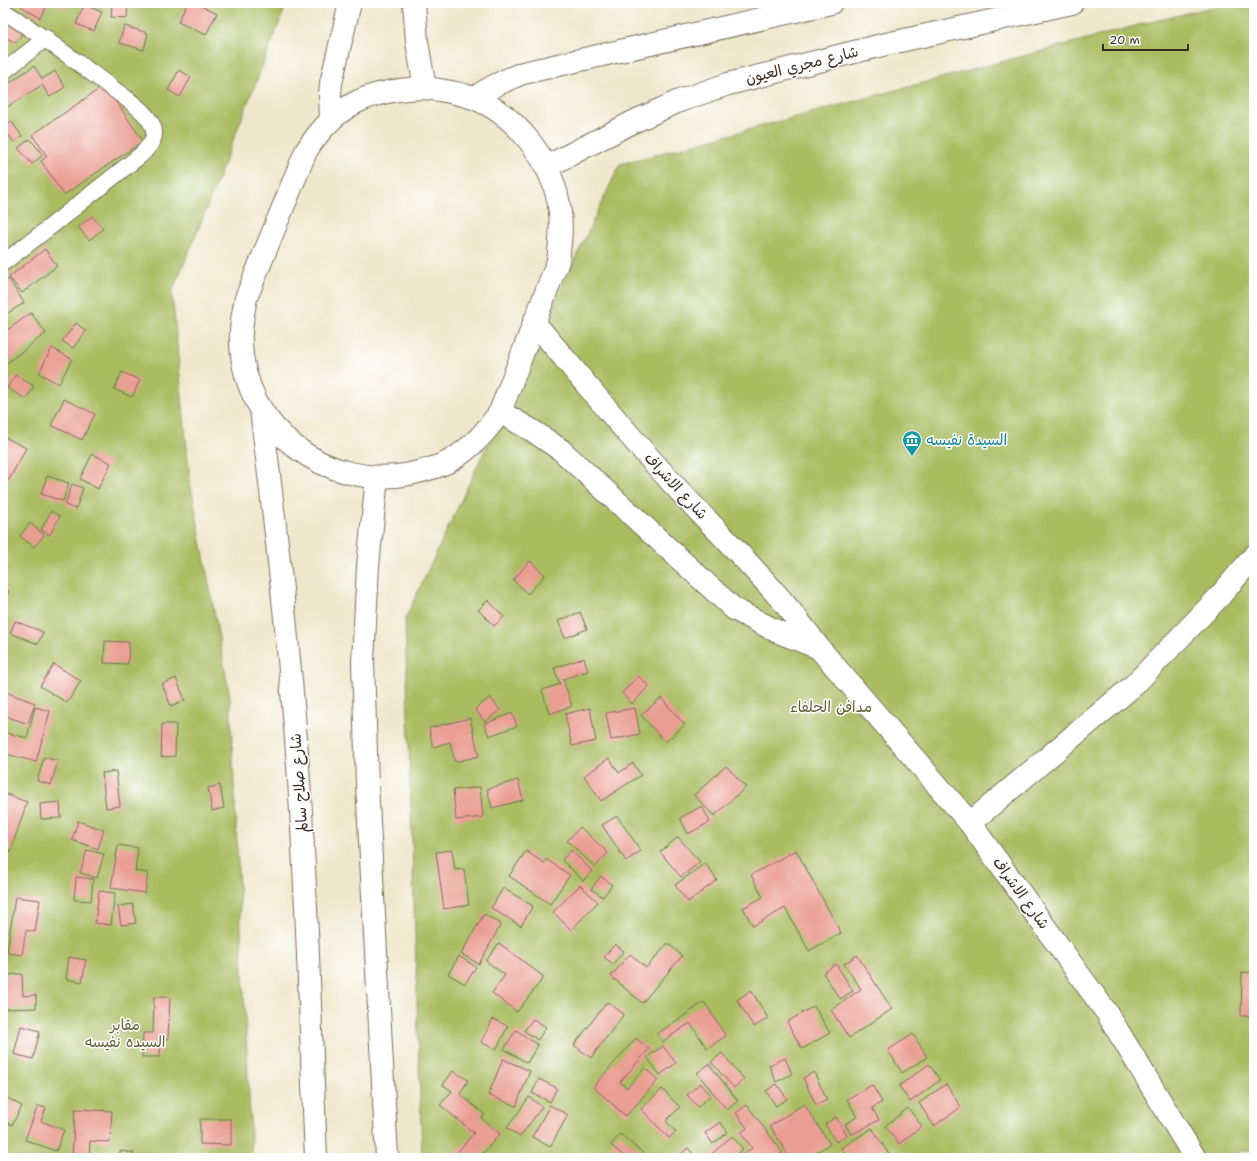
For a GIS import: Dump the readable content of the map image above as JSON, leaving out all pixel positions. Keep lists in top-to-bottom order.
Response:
{
  "streets": {
    "main road": ["شارع مجري العيون", "شارع الاشراف", "شارع صلاح سالم"]
  },
  "parks": ["مدافن الحلفاء", "مقابر السيده نفيسه"],
  "places": {
    "museum": ["السيدة نفيسه"]
  },
  "scale_bar": "20 m"
}
